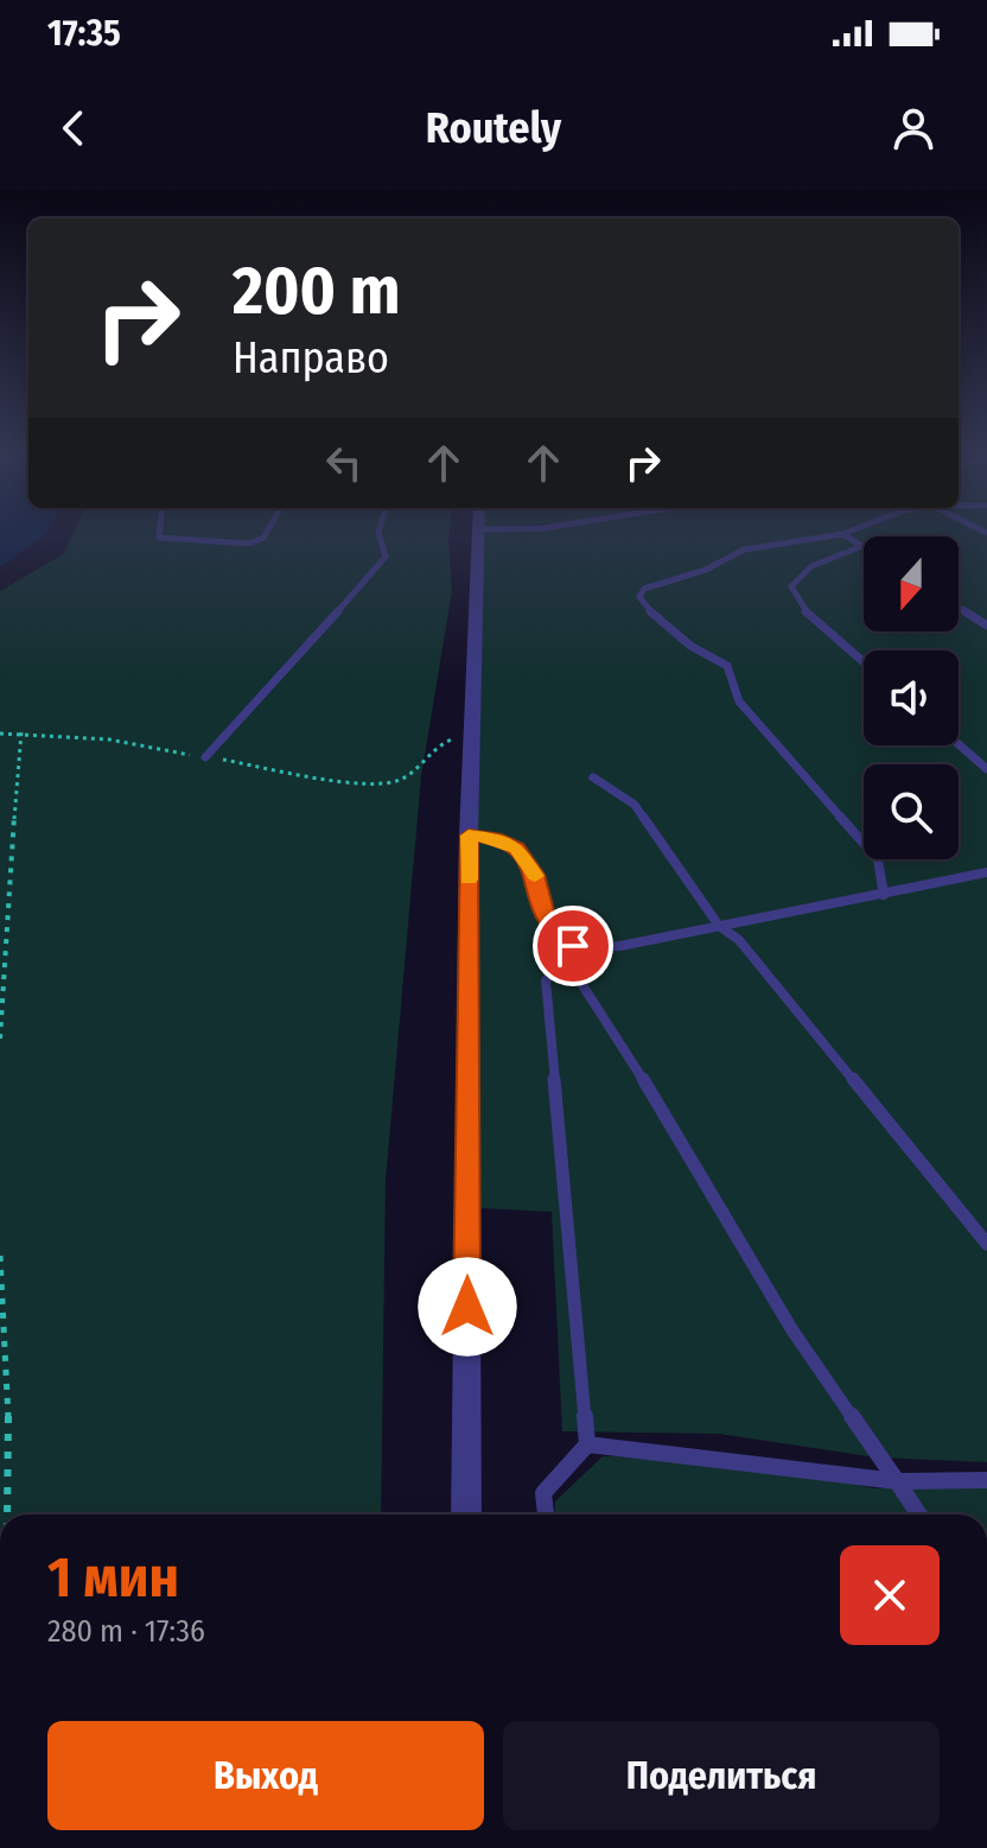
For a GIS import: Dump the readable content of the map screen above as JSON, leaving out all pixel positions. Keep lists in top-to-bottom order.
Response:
{
  "north": "bottom",
  "page": {
    "status": "17:35",
    "header": "Routely",
    "turn": ["200 m", "Направо"],
    "heading": ["1 мин", "280 m · 17:36"],
    "buttons": ["Выход", "Поделиться"]
  }
}
